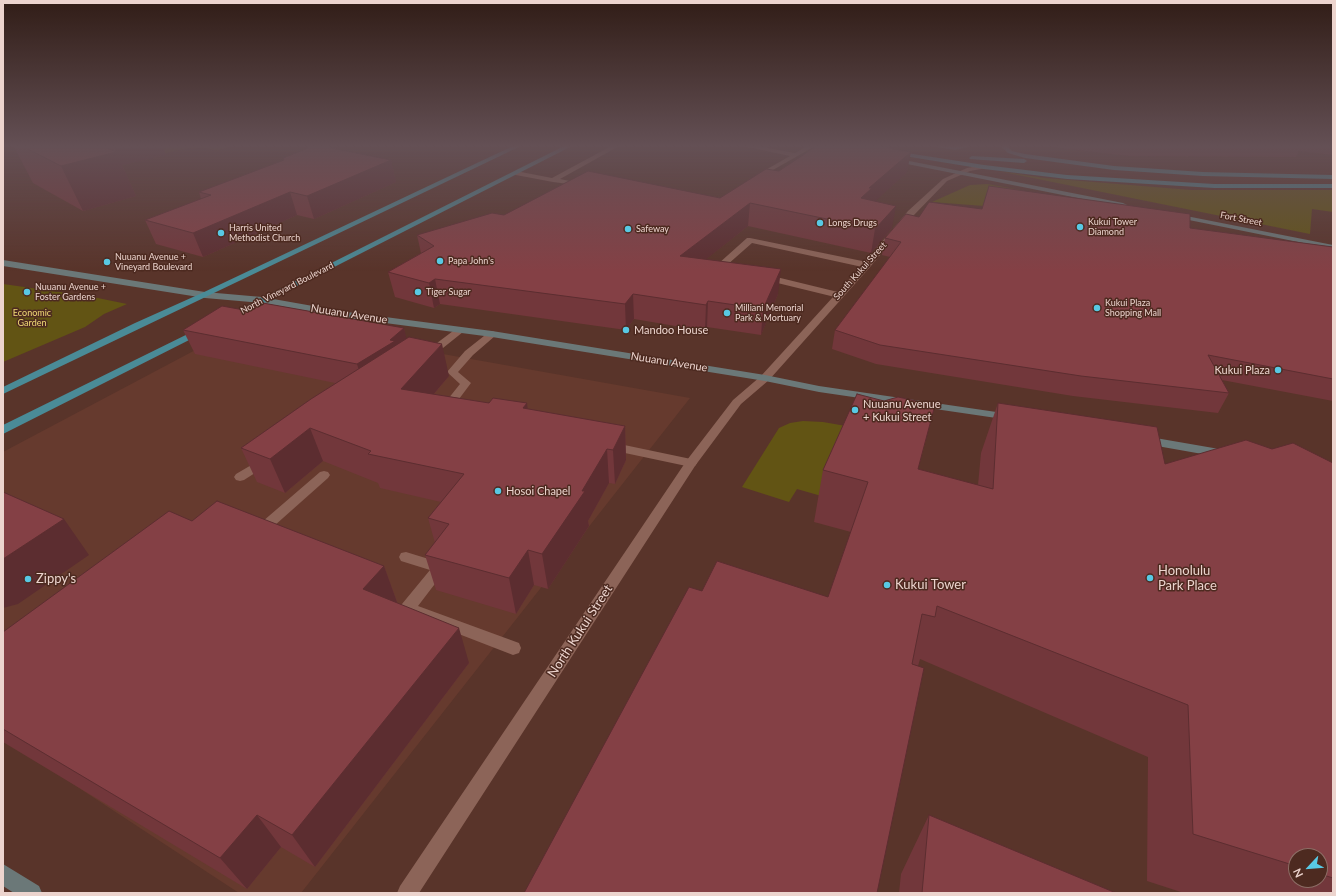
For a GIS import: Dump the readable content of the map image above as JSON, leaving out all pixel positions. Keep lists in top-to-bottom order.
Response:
{
  "streets": {
    "main road": ["Fort Street", "North Vineyard Boulevard", "Nuuanu Avenue"],
    "street": ["South Kukui Street", "North Kukui Street"]
  },
  "crossings": [
    ["South Kukui Street", "Nuuanu Avenue"],
    ["South Kukui Street", "North Kukui Street"],
    ["North Vineyard Boulevard", "Nuuanu Avenue"],
    ["Nuuanu Avenue", "North Kukui Street"]
  ],
  "parks": ["Economic Garden"],
  "places": [
    "Longs Drugs",
    "Kukui Tower Diamond",
    "Safeway",
    "Harris United Methodist Church",
    "Papa John's",
    "Nuuanu Avenue + Vineyard Boulevard",
    "Nuuanu Avenue + Foster Gardens",
    "Tiger Sugar",
    "Kukui Plaza Shopping Mall",
    "Milliani Memorial Park & Mortuary",
    "Mandoo House",
    "Kukui Plaza",
    "Nuuanu Avenue + Kukui Street",
    "Hosoi Chapel",
    "Honolulu Park Place",
    "Zippy's",
    "Kukui Tower"
  ],
  "north": "bottom left"
}
